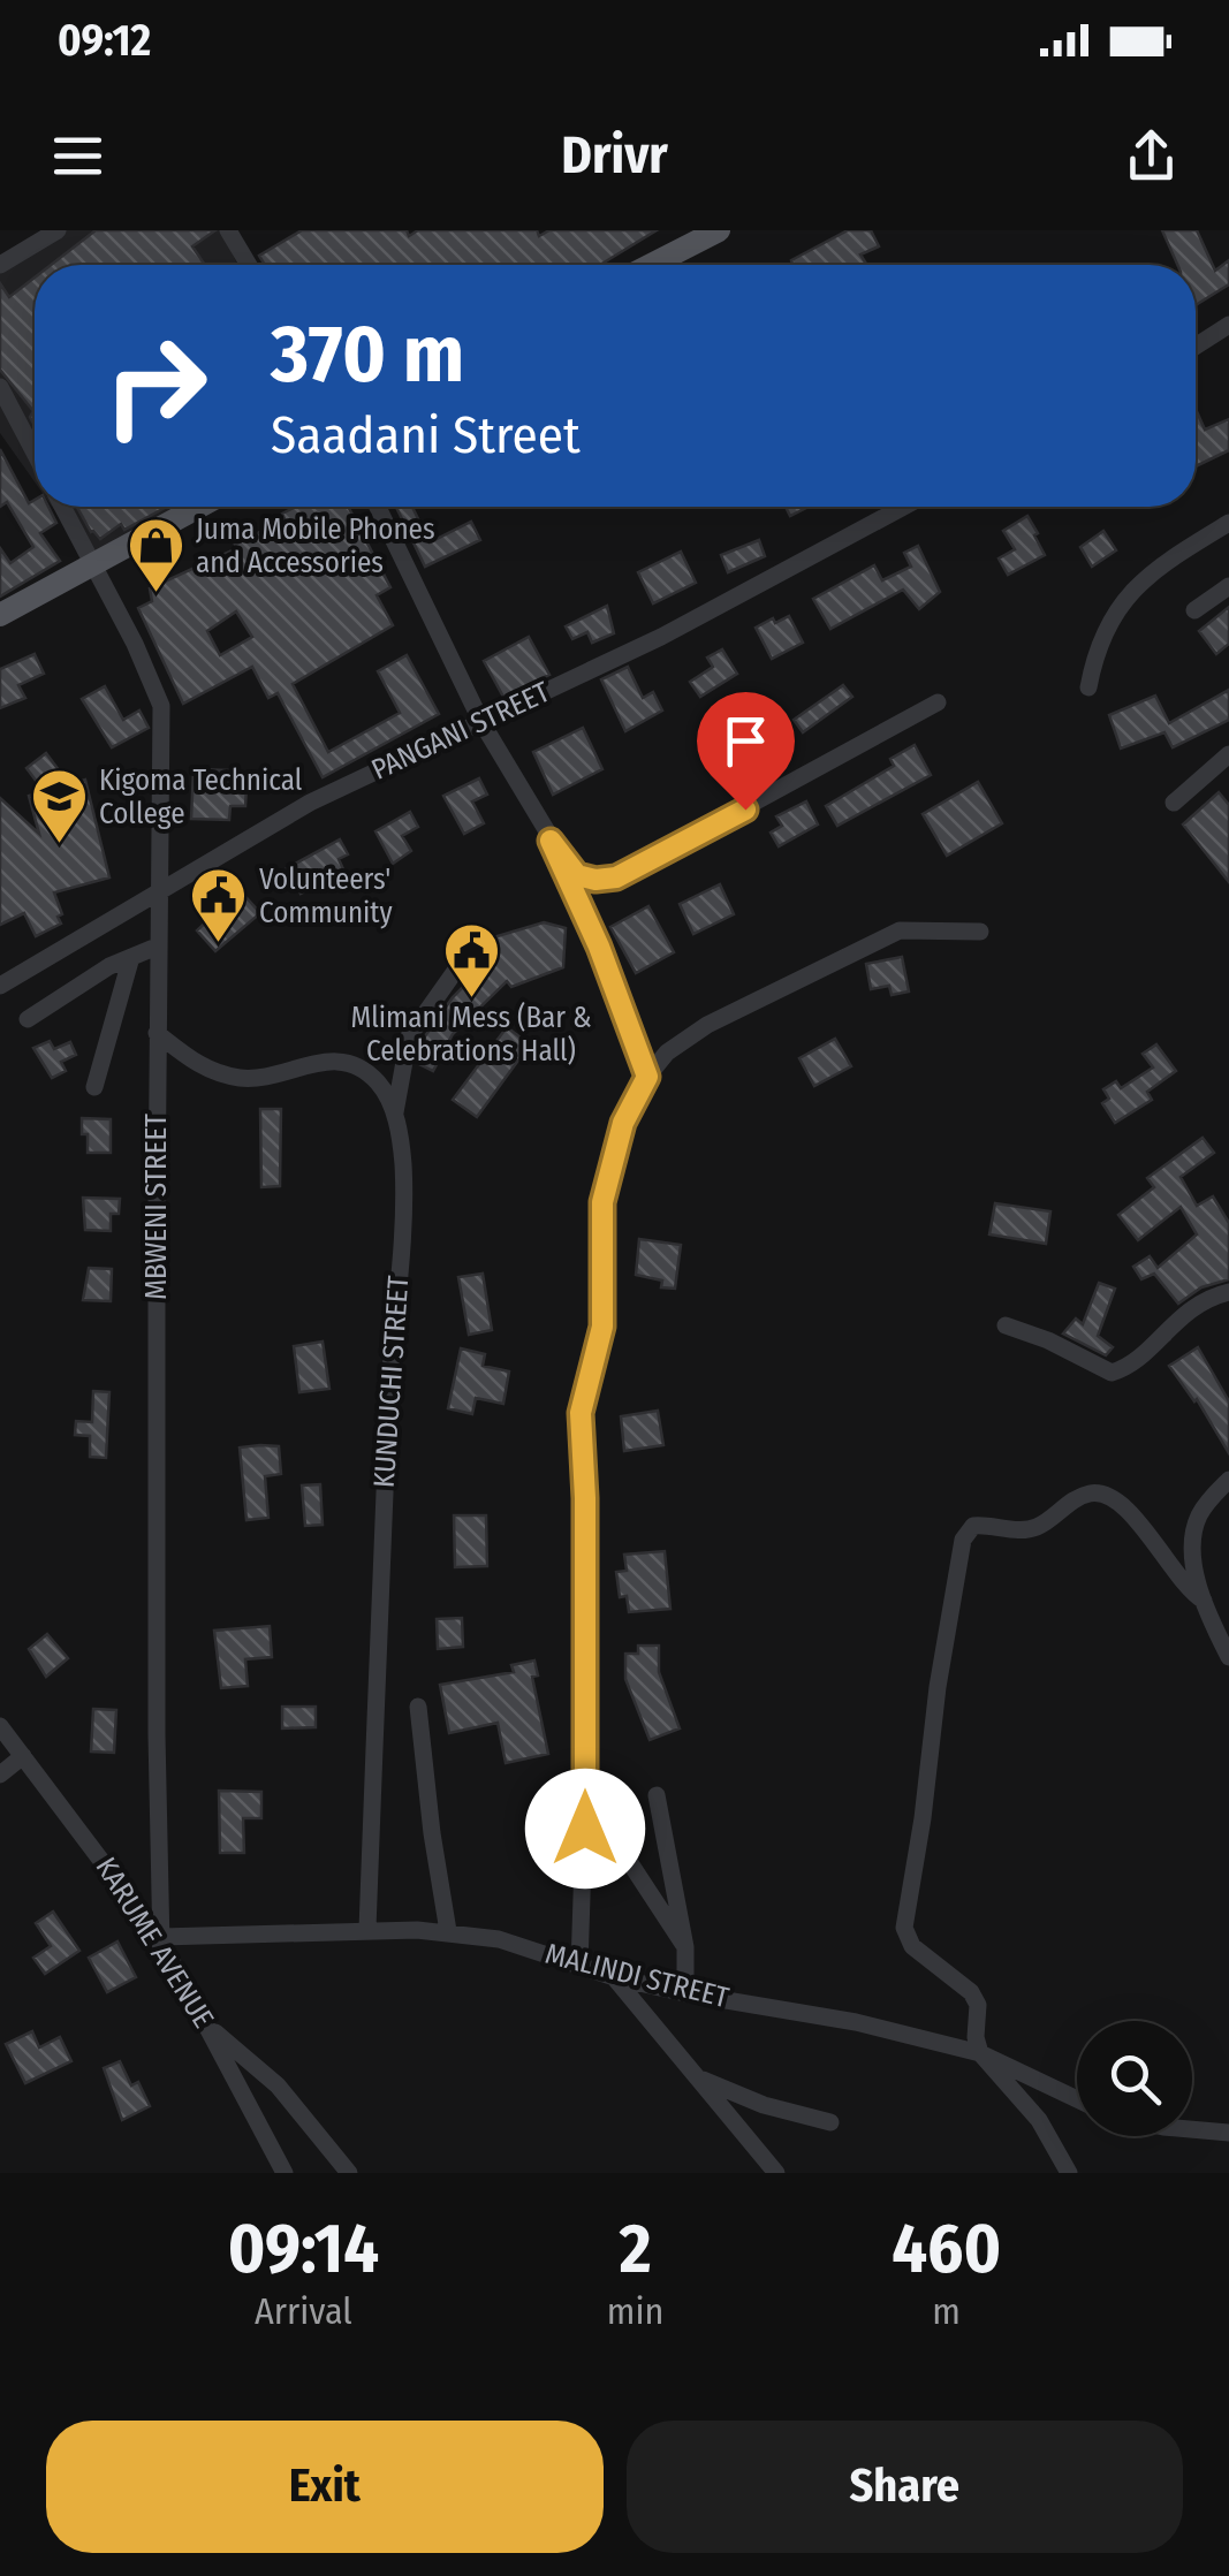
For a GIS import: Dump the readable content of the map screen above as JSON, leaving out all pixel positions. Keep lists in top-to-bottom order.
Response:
{
  "streets": {
    "street": [
      "PANGANI STREET",
      "MBWENI STREET",
      "KUNDUCHI STREET",
      "KARUME AVENUE",
      "MALINDI STREET"
    ]
  },
  "crossings": [
    ["PANGANI STREET", "MBWENI STREET"],
    ["MBWENI STREET", "KUNDUCHI STREET"],
    ["MBWENI STREET", "KARUME AVENUE"],
    ["MBWENI STREET", "MALINDI STREET"],
    ["KUNDUCHI STREET", "MALINDI STREET"],
    ["KARUME AVENUE", "MALINDI STREET"]
  ],
  "places": {
    "shop": ["Juma Mobile Phones and Accessories"],
    "school or university": ["Kigoma Technical College"],
    "public building": ["Volunteers' Community", "Mlimani Mess (Bar & Celebrations Hall)"]
  },
  "page": {
    "status": "09:12",
    "header": "Drivr",
    "turn": ["370 m", "Saadani Street"],
    "eta": [
      "09:14",
      "Arrival",
      "2",
      "min",
      "460",
      "m"
    ],
    "buttons": ["Exit", "Share"]
  }
}
